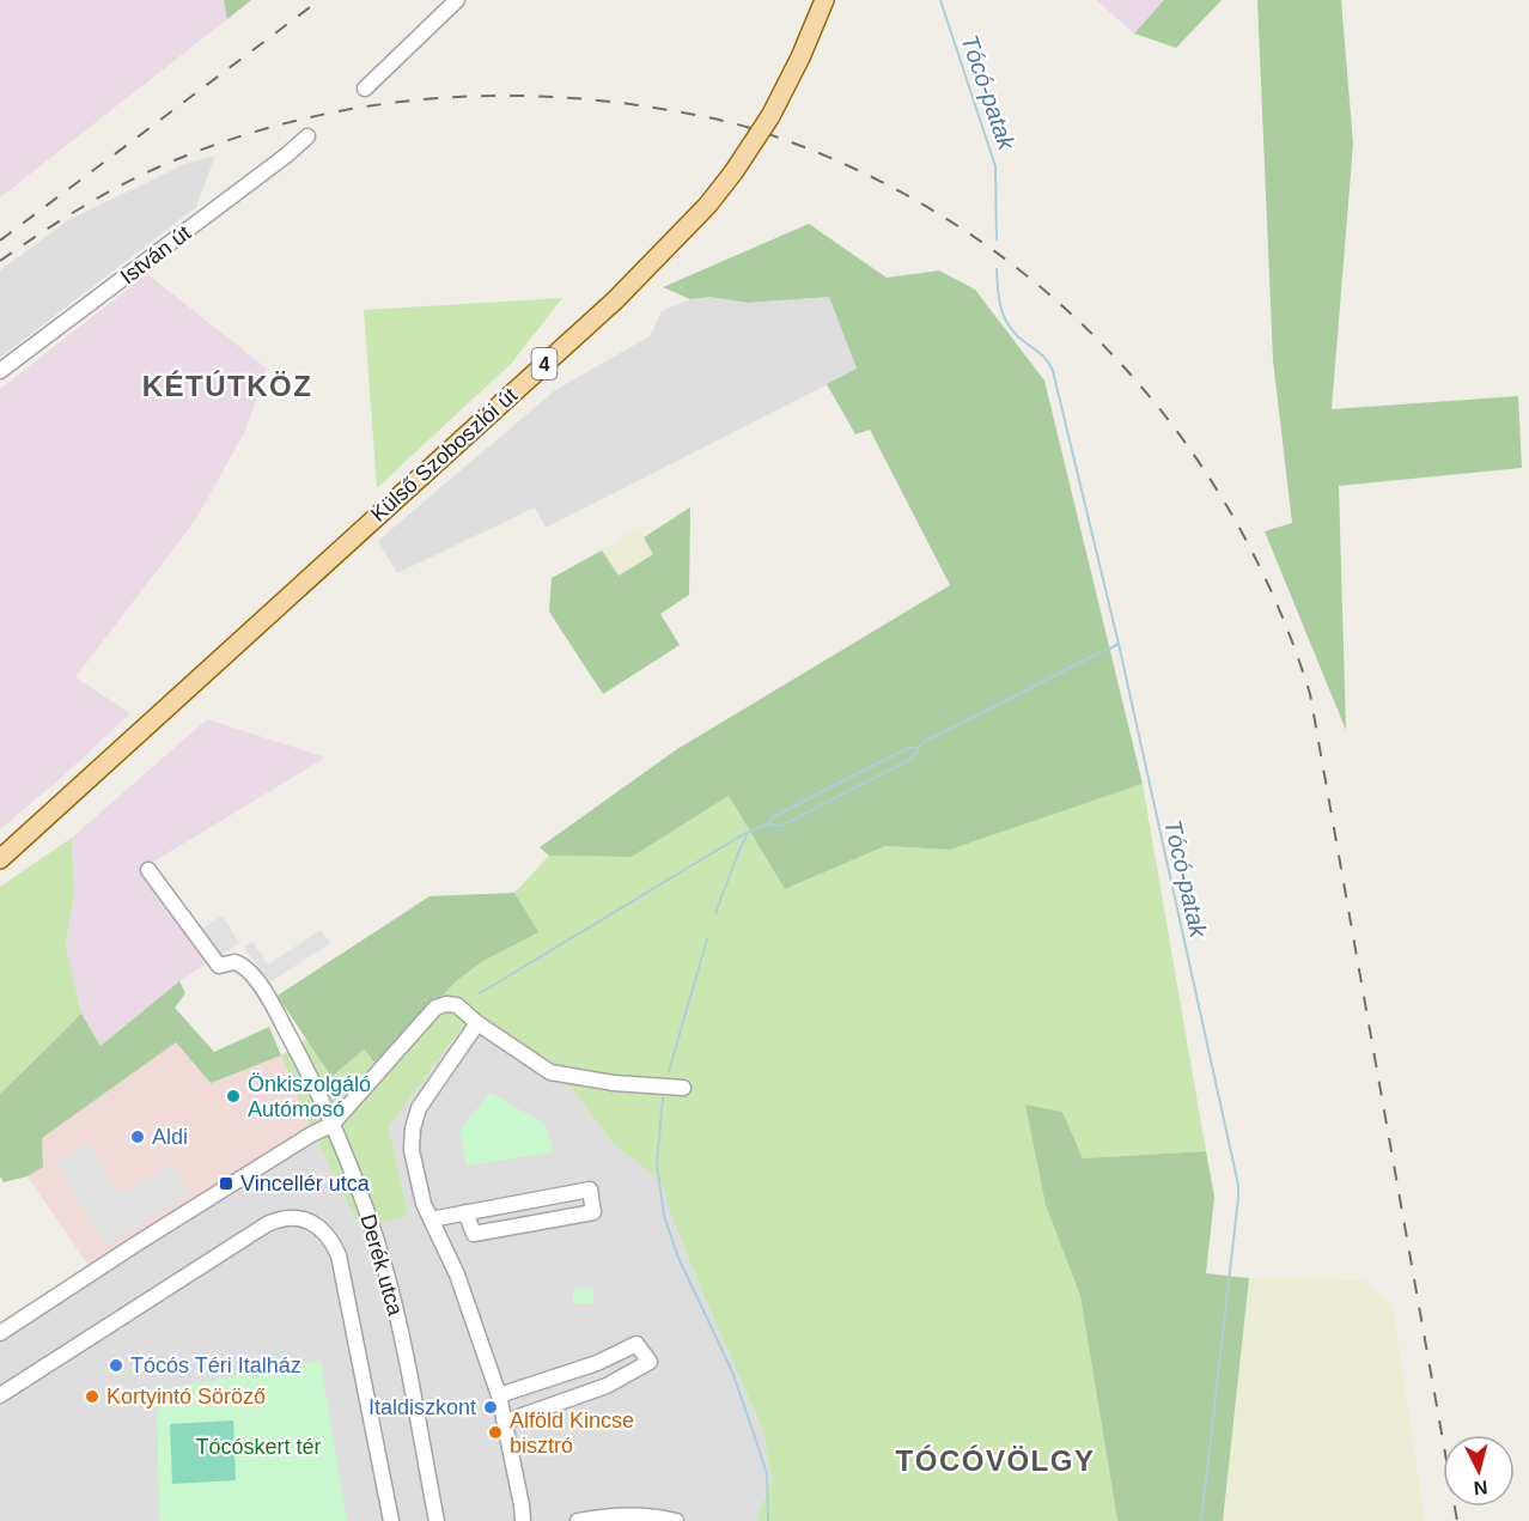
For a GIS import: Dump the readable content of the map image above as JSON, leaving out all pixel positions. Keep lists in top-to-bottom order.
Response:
{
  "streets": {
    "main road": ["4", "Külső Szoboszlói út"],
    "street": ["István út", "Derék utca"]
  },
  "districts": ["KÉTÚTKÖZ", "TÓCÓVÖLGY"],
  "water": ["Tócó-patak"],
  "parks": ["Tócóskert tér"],
  "places": {
    "other": [
      "Önkiszolgáló Autómosó",
      "Aldi",
      "Tócós Téri Italház",
      "Kortyintó Söröző",
      "Italdiszkont",
      "Alföld Kincse bisztró"
    ],
    "transit": ["Vincellér utca"]
  },
  "north": "bottom"
}
